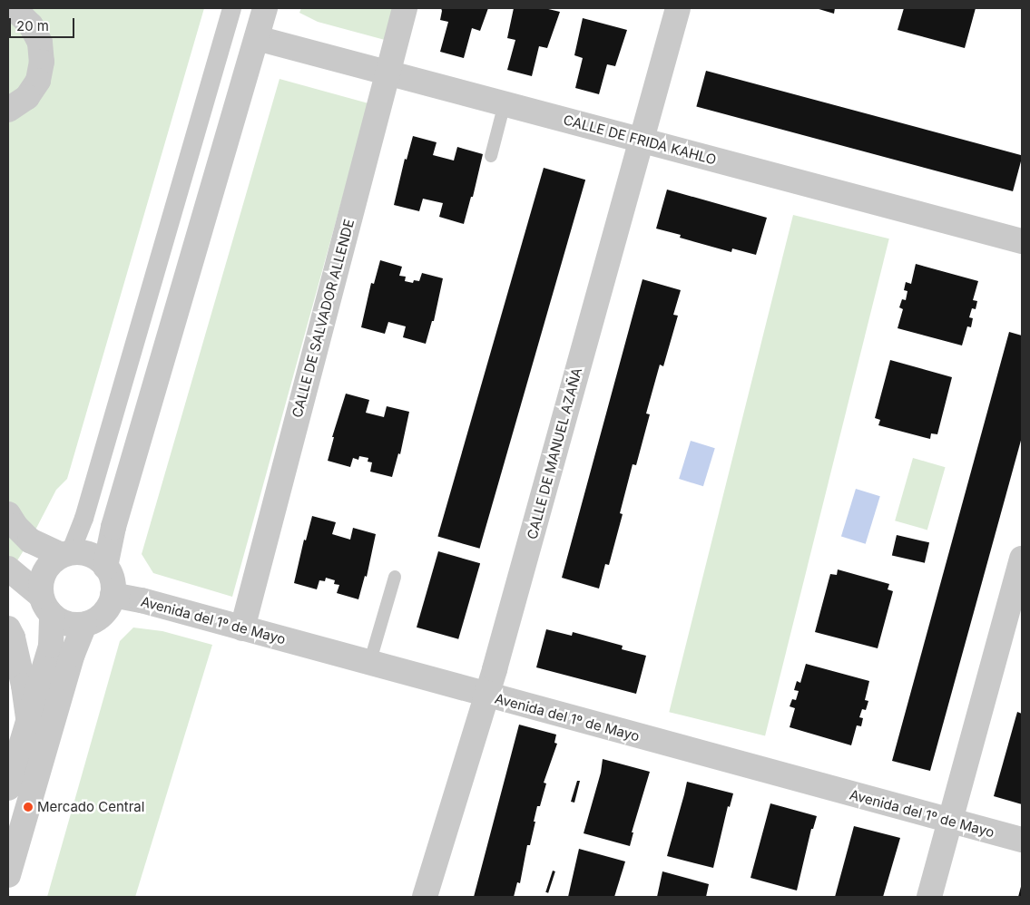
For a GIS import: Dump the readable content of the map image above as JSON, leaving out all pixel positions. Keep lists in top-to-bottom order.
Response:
{
  "streets": {
    "street": [
      "CALLE DE FRIDA KAHLO",
      "CALLE DE SALVADOR ALLENDE",
      "CALLE DE MANUEL AZAÑA",
      "Avenida del 1º de Mayo"
    ]
  },
  "crossings": [
    ["CALLE DE FRIDA KAHLO", "CALLE DE SALVADOR ALLENDE"],
    ["CALLE DE FRIDA KAHLO", "CALLE DE MANUEL AZAÑA"],
    ["CALLE DE SALVADOR ALLENDE", "Avenida del 1º de Mayo"],
    ["CALLE DE MANUEL AZAÑA", "Avenida del 1º de Mayo"]
  ],
  "places": ["Mercado Central"],
  "scale_bar": "20 m"
}
